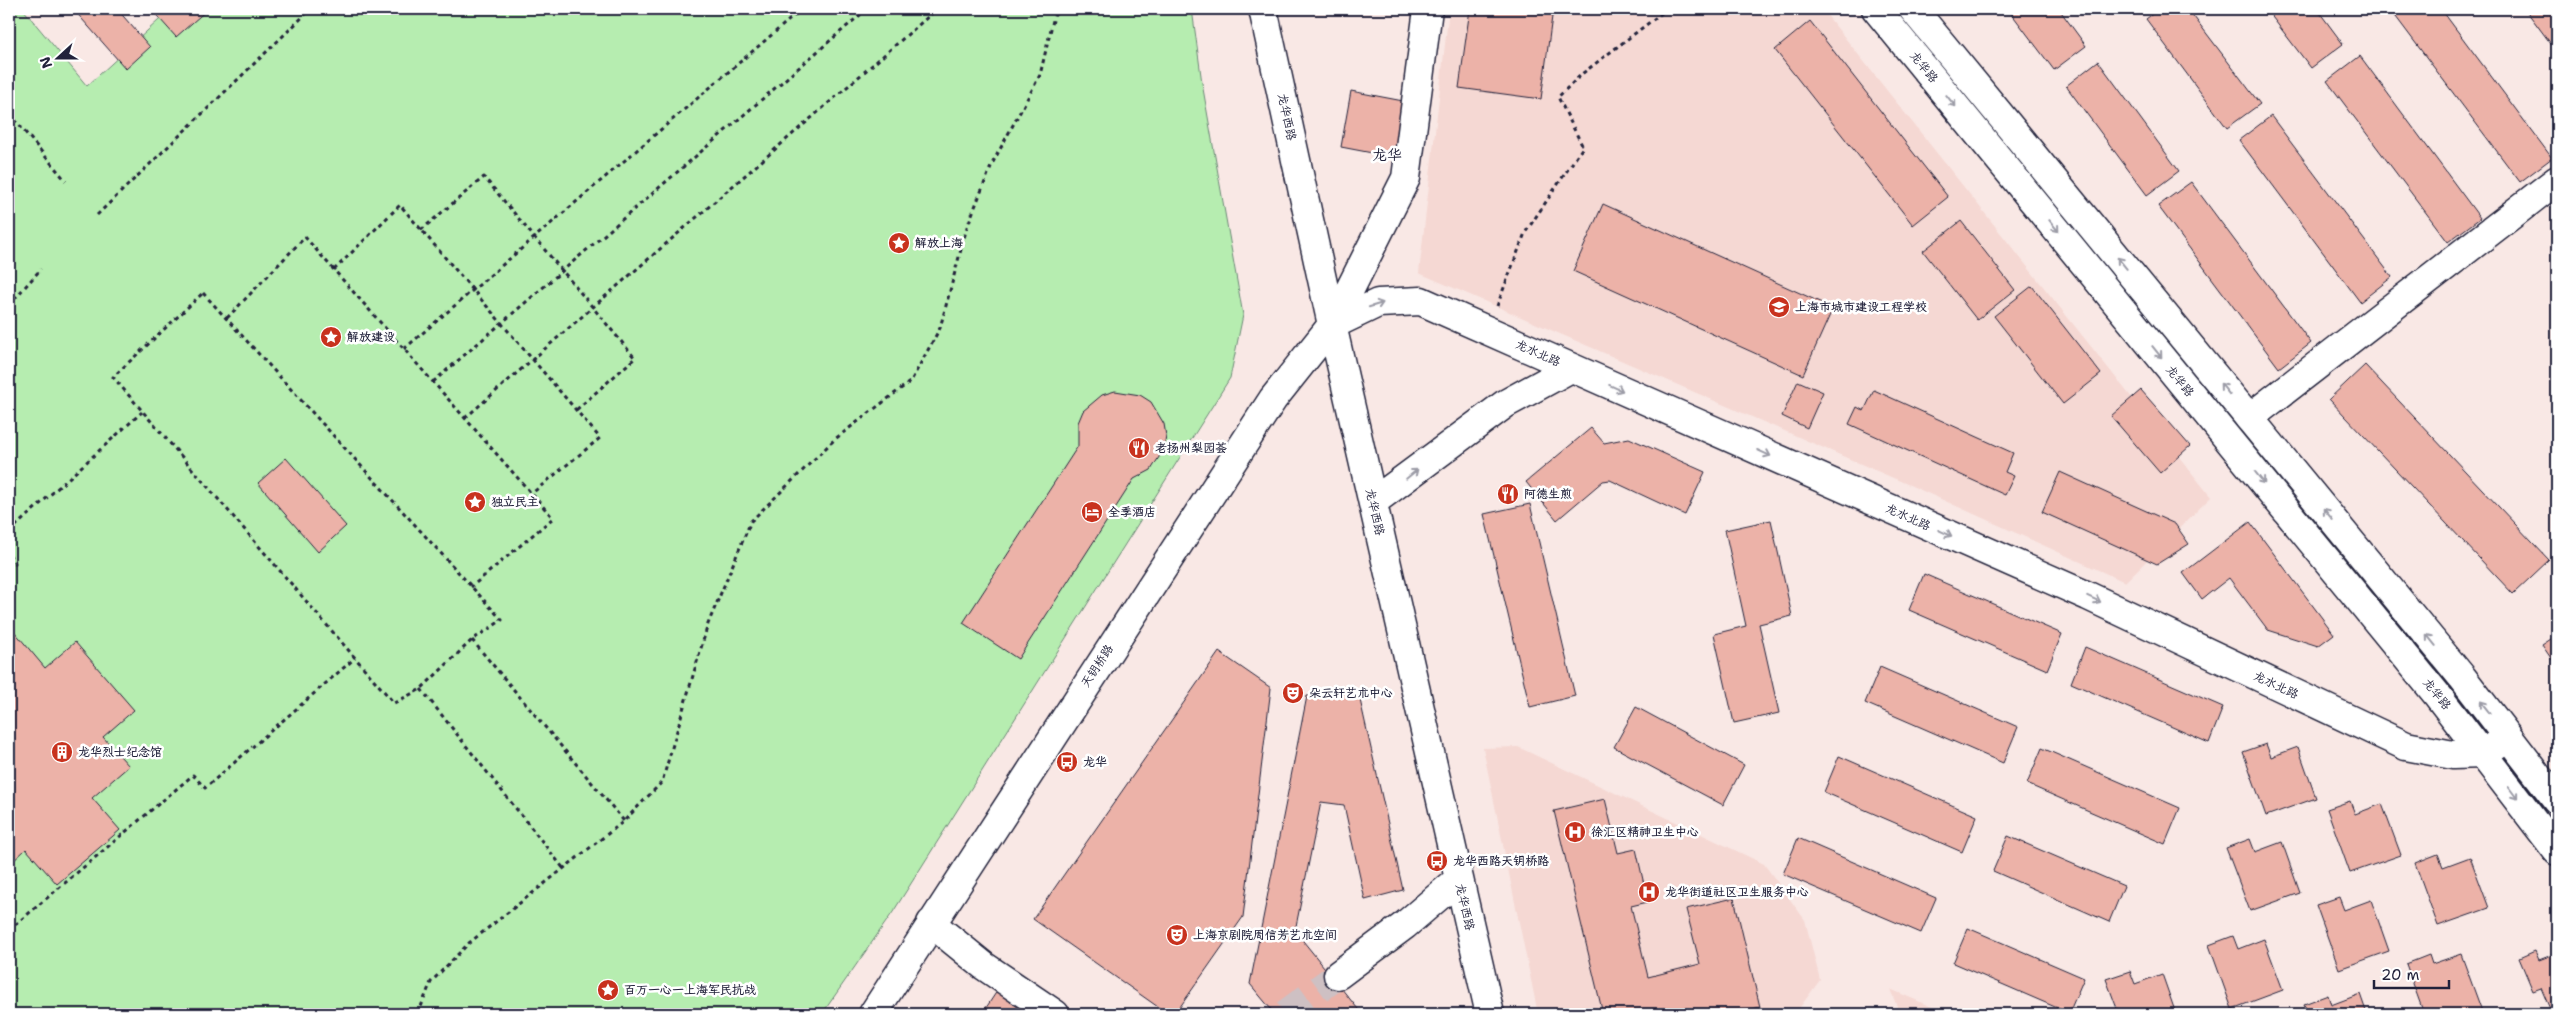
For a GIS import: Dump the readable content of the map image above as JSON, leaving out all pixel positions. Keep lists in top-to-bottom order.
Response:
{
  "streets": {
    "street": [
      "龙华路",
      "龙华西路",
      "龙水北路",
      "天钥桥路"
    ]
  },
  "crossings": [
    ["龙华路", "龙水北路"],
    ["龙华西路", "龙水北路"],
    ["龙华西路", "天钥桥路"],
    ["龙水北路", "天钥桥路"]
  ],
  "one_way": ["龙水北路"],
  "districts": ["龙华"],
  "places": {
    "place": [
      "解放上海",
      "解放建设",
      "独立民主",
      "百万一心一上海军民抗战"
    ],
    "school or university": ["上海市城市建设工程学校"],
    "restaurant": ["老扬州梨园荟", "阿德生煎"],
    "hotel": ["全季酒店"],
    "theatre": ["朵云轩艺术中心", "上海京剧院周信芳艺术空间"],
    "building": ["龙华烈士纪念馆"],
    "bus stop": ["龙华", "龙华西路天钥桥路"],
    "hospital": ["徐汇区精神卫生中心", "龙华街道社区卫生服务中心"]
  },
  "scale_bar": "20 m",
  "north": "left"
}
